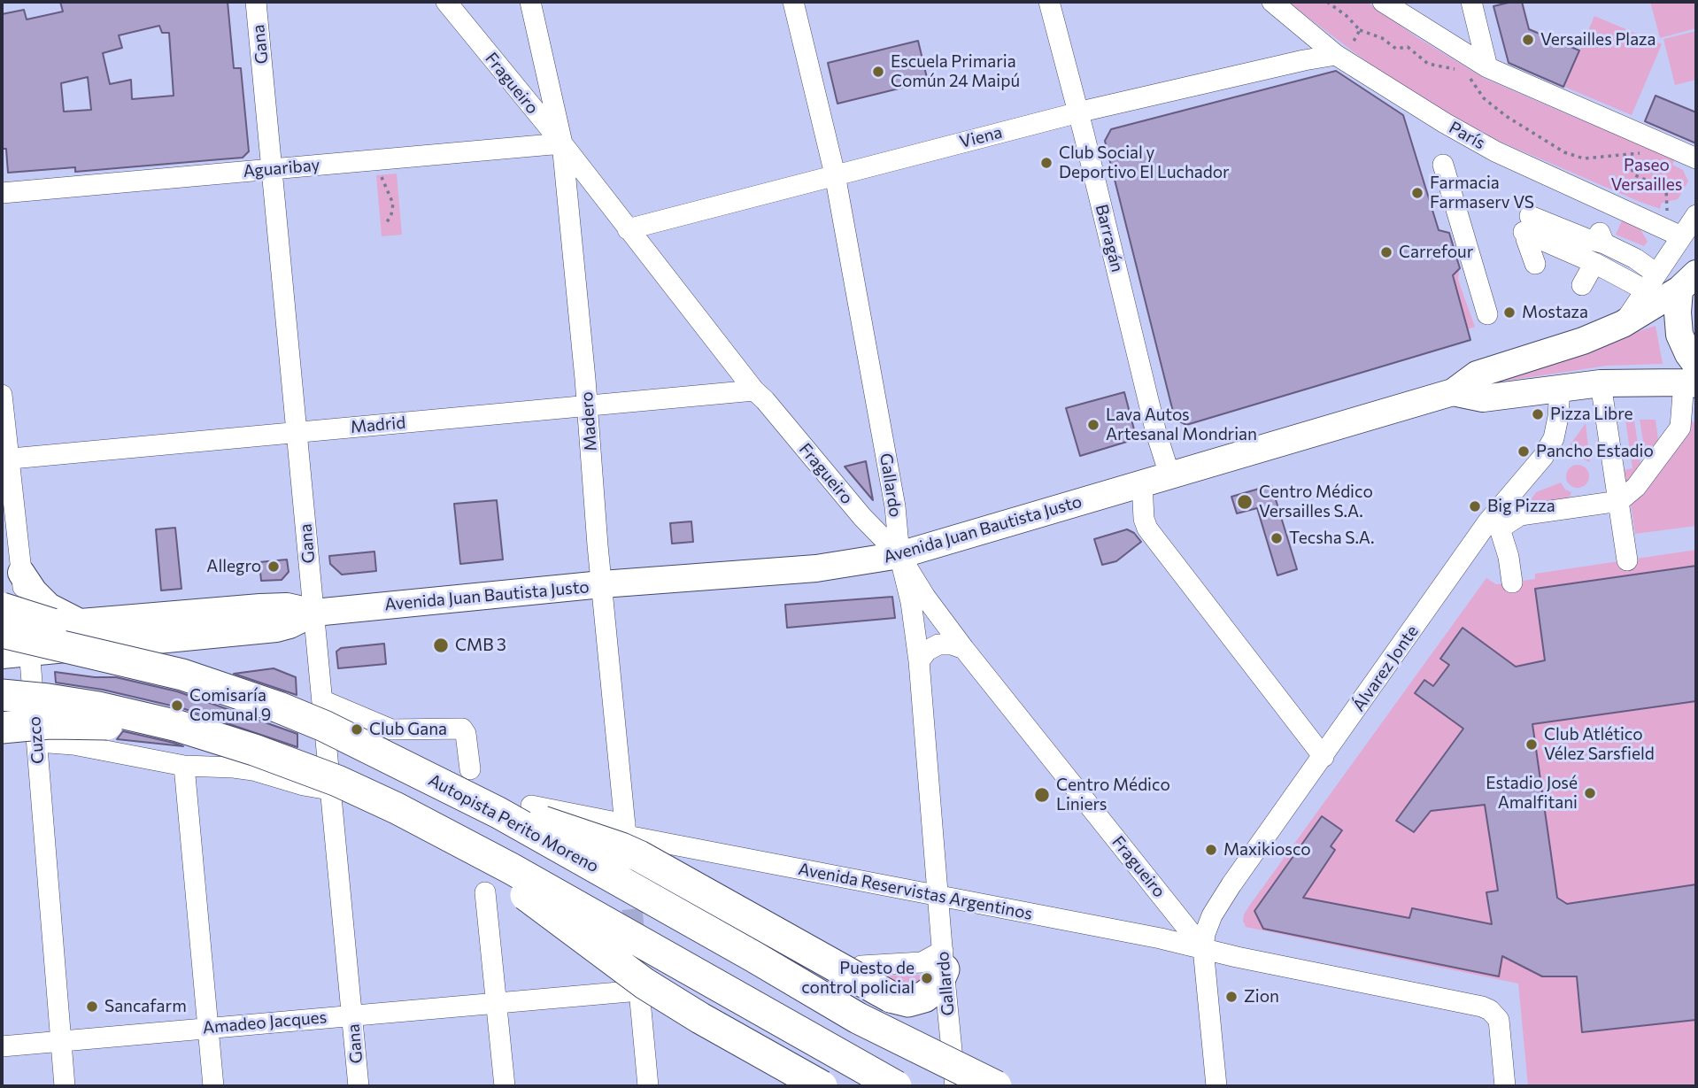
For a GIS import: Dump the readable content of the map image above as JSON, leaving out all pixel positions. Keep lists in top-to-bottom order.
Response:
{
  "streets": {
    "highway": ["Autopista Perito Moreno"],
    "main road": ["Avenida Juan Bautista Justo"],
    "street": [
      "Gana",
      "Fragueiro",
      "París",
      "Viena",
      "Aguaribay",
      "Barragán",
      "Madero",
      "Madrid",
      "Gallardo",
      "Álvarez Jonte",
      "Cuzco",
      "Avenida Reservistas Argentinos",
      "Amadeo Jacques"
    ]
  },
  "crossings": [
    ["Gana", "Aguaribay"],
    ["Gana", "Madrid"],
    ["Gana", "Avenida Juan Bautista Justo"],
    ["Gana", "Amadeo Jacques"],
    ["Fragueiro", "Viena"],
    ["Fragueiro", "Aguaribay"],
    ["Fragueiro", "Madero"],
    ["Fragueiro", "Madrid"],
    ["Fragueiro", "Gallardo"],
    ["Fragueiro", "Avenida Juan Bautista Justo"],
    ["Fragueiro", "Álvarez Jonte"],
    ["Fragueiro", "Avenida Reservistas Argentinos"],
    ["París", "Viena"],
    ["Viena", "Barragán"],
    ["Viena", "Gallardo"],
    ["Aguaribay", "Madero"],
    ["Barragán", "Avenida Juan Bautista Justo"],
    ["Madero", "Madrid"],
    ["Madero", "Avenida Juan Bautista Justo"],
    ["Madero", "Avenida Reservistas Argentinos"],
    ["Madrid", "Cuzco"],
    ["Gallardo", "Avenida Juan Bautista Justo"],
    ["Gallardo", "Avenida Reservistas Argentinos"],
    ["Avenida Juan Bautista Justo", "Álvarez Jonte"],
    ["Avenida Juan Bautista Justo", "Cuzco"],
    ["Avenida Juan Bautista Justo", "Autopista Perito Moreno"],
    ["Álvarez Jonte", "Avenida Reservistas Argentinos"],
    ["Cuzco", "Autopista Perito Moreno"],
    ["Cuzco", "Amadeo Jacques"]
  ],
  "parks": ["Paseo Versailles"],
  "places": [
    "Versailles Plaza",
    "Escuela Primaria Común 24 Maipú",
    "Club Social y Deportivo El Luchador",
    "Farmacia Farmaserv VS",
    "Carrefour",
    "Mostaza",
    "Pizza Libre",
    "Lava Autos Artesanal Mondrian",
    "Pancho Estadio",
    "Centro Médico Versailles S.A.",
    "Big Pizza",
    "Tecsha S.A.",
    "Allegro",
    "CMB 3",
    "Comisaría Comunal 9",
    "Club Gana",
    "Club Atlético Vélez Sarsfield",
    "Estadio José Amalfitani",
    "Centro Médico Liniers",
    "Maxikiosco",
    "Puesto de control policial",
    "Zion",
    "Sancafarm"
  ]
}
